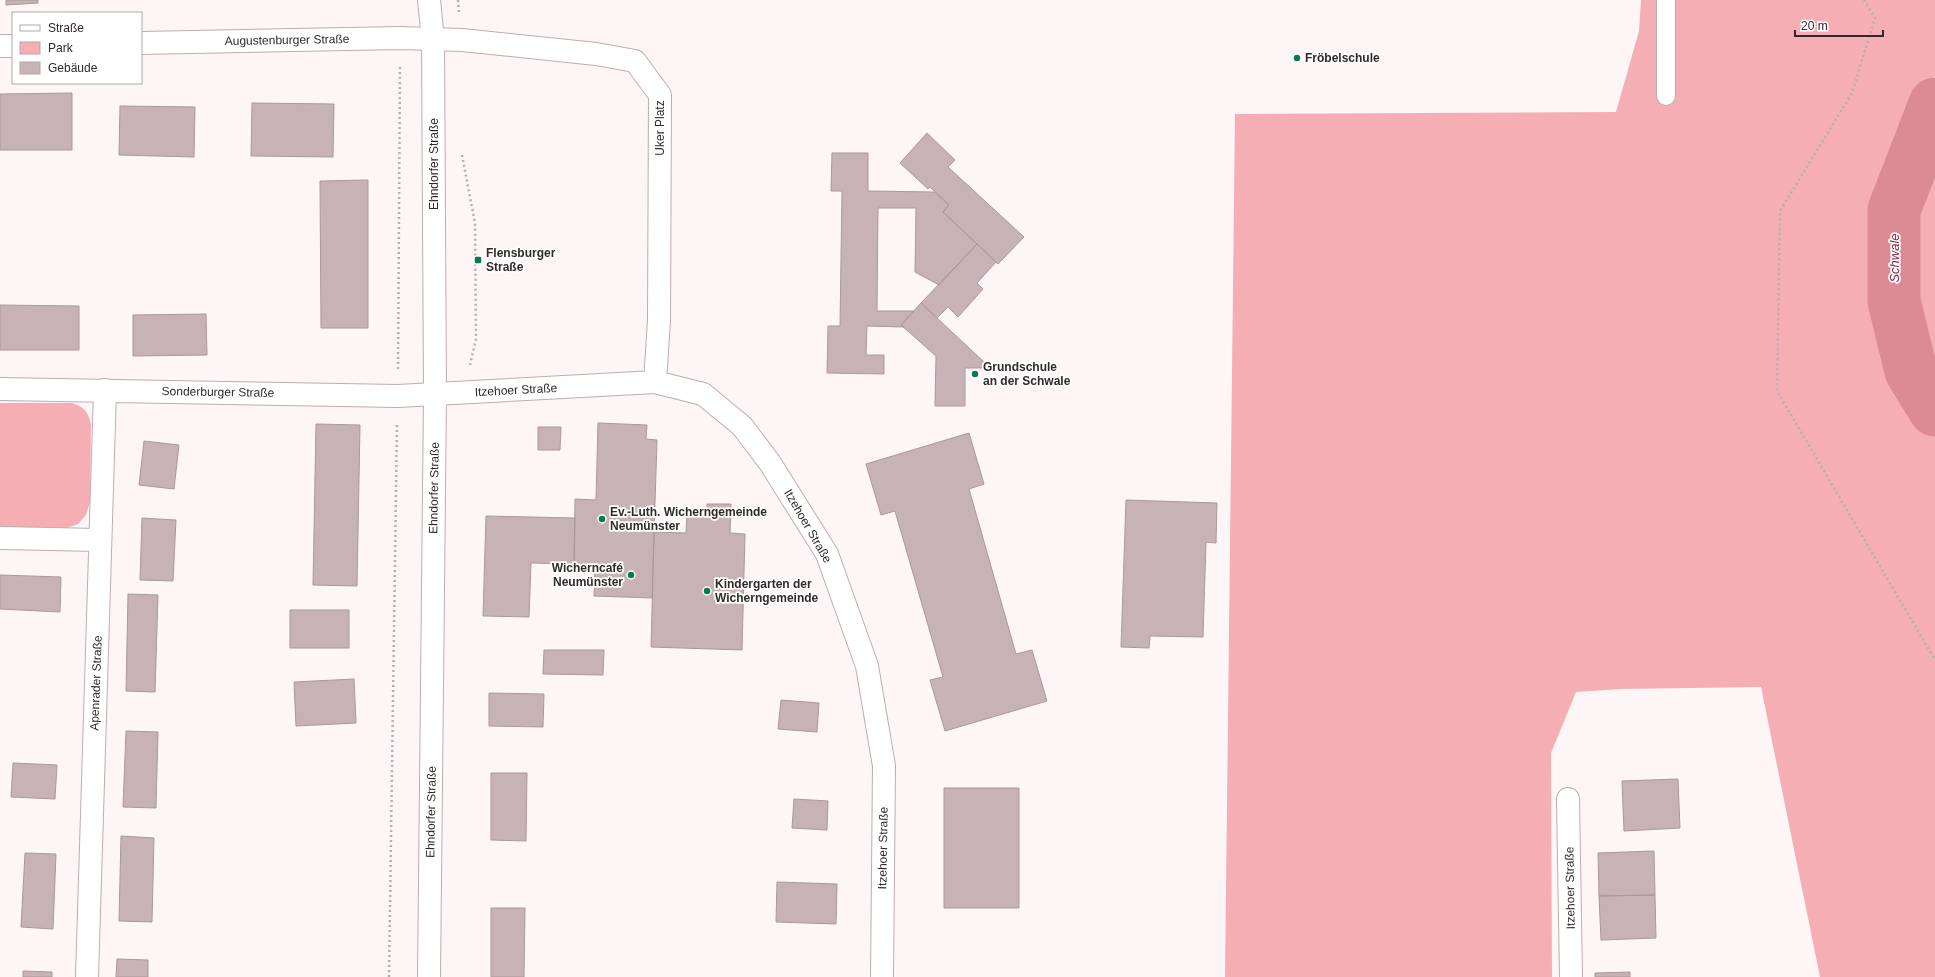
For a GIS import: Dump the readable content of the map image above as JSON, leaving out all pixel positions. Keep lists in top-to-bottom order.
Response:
{
  "streets": {
    "street": [
      "Augustenburger Straße",
      "Uker Platz",
      "Ehndorfer Straße",
      "Itzehoer Straße",
      "Sonderburger Straße",
      "Apenrader Straße"
    ]
  },
  "crossings": [
    ["Augustenburger Straße", "Uker Platz"],
    ["Augustenburger Straße", "Ehndorfer Straße"],
    ["Uker Platz", "Ehndorfer Straße"],
    ["Uker Platz", "Itzehoer Straße"],
    ["Ehndorfer Straße", "Itzehoer Straße"],
    ["Ehndorfer Straße", "Sonderburger Straße"],
    ["Itzehoer Straße", "Sonderburger Straße"],
    ["Sonderburger Straße", "Apenrader Straße"]
  ],
  "water": ["Schwale"],
  "places": {
    "other": [
      "Fröbelschule",
      "Grundschule an der Schwale",
      "Ev.-Luth. Wicherngemeinde Neumünster",
      "Wicherncafé Neumünster",
      "Kindergarten der Wicherngemeinde"
    ],
    "transit": ["Flensburger Straße"]
  },
  "legend": ["Straße", "Park", "Gebäude"],
  "scale_bar": "20 m"
}
